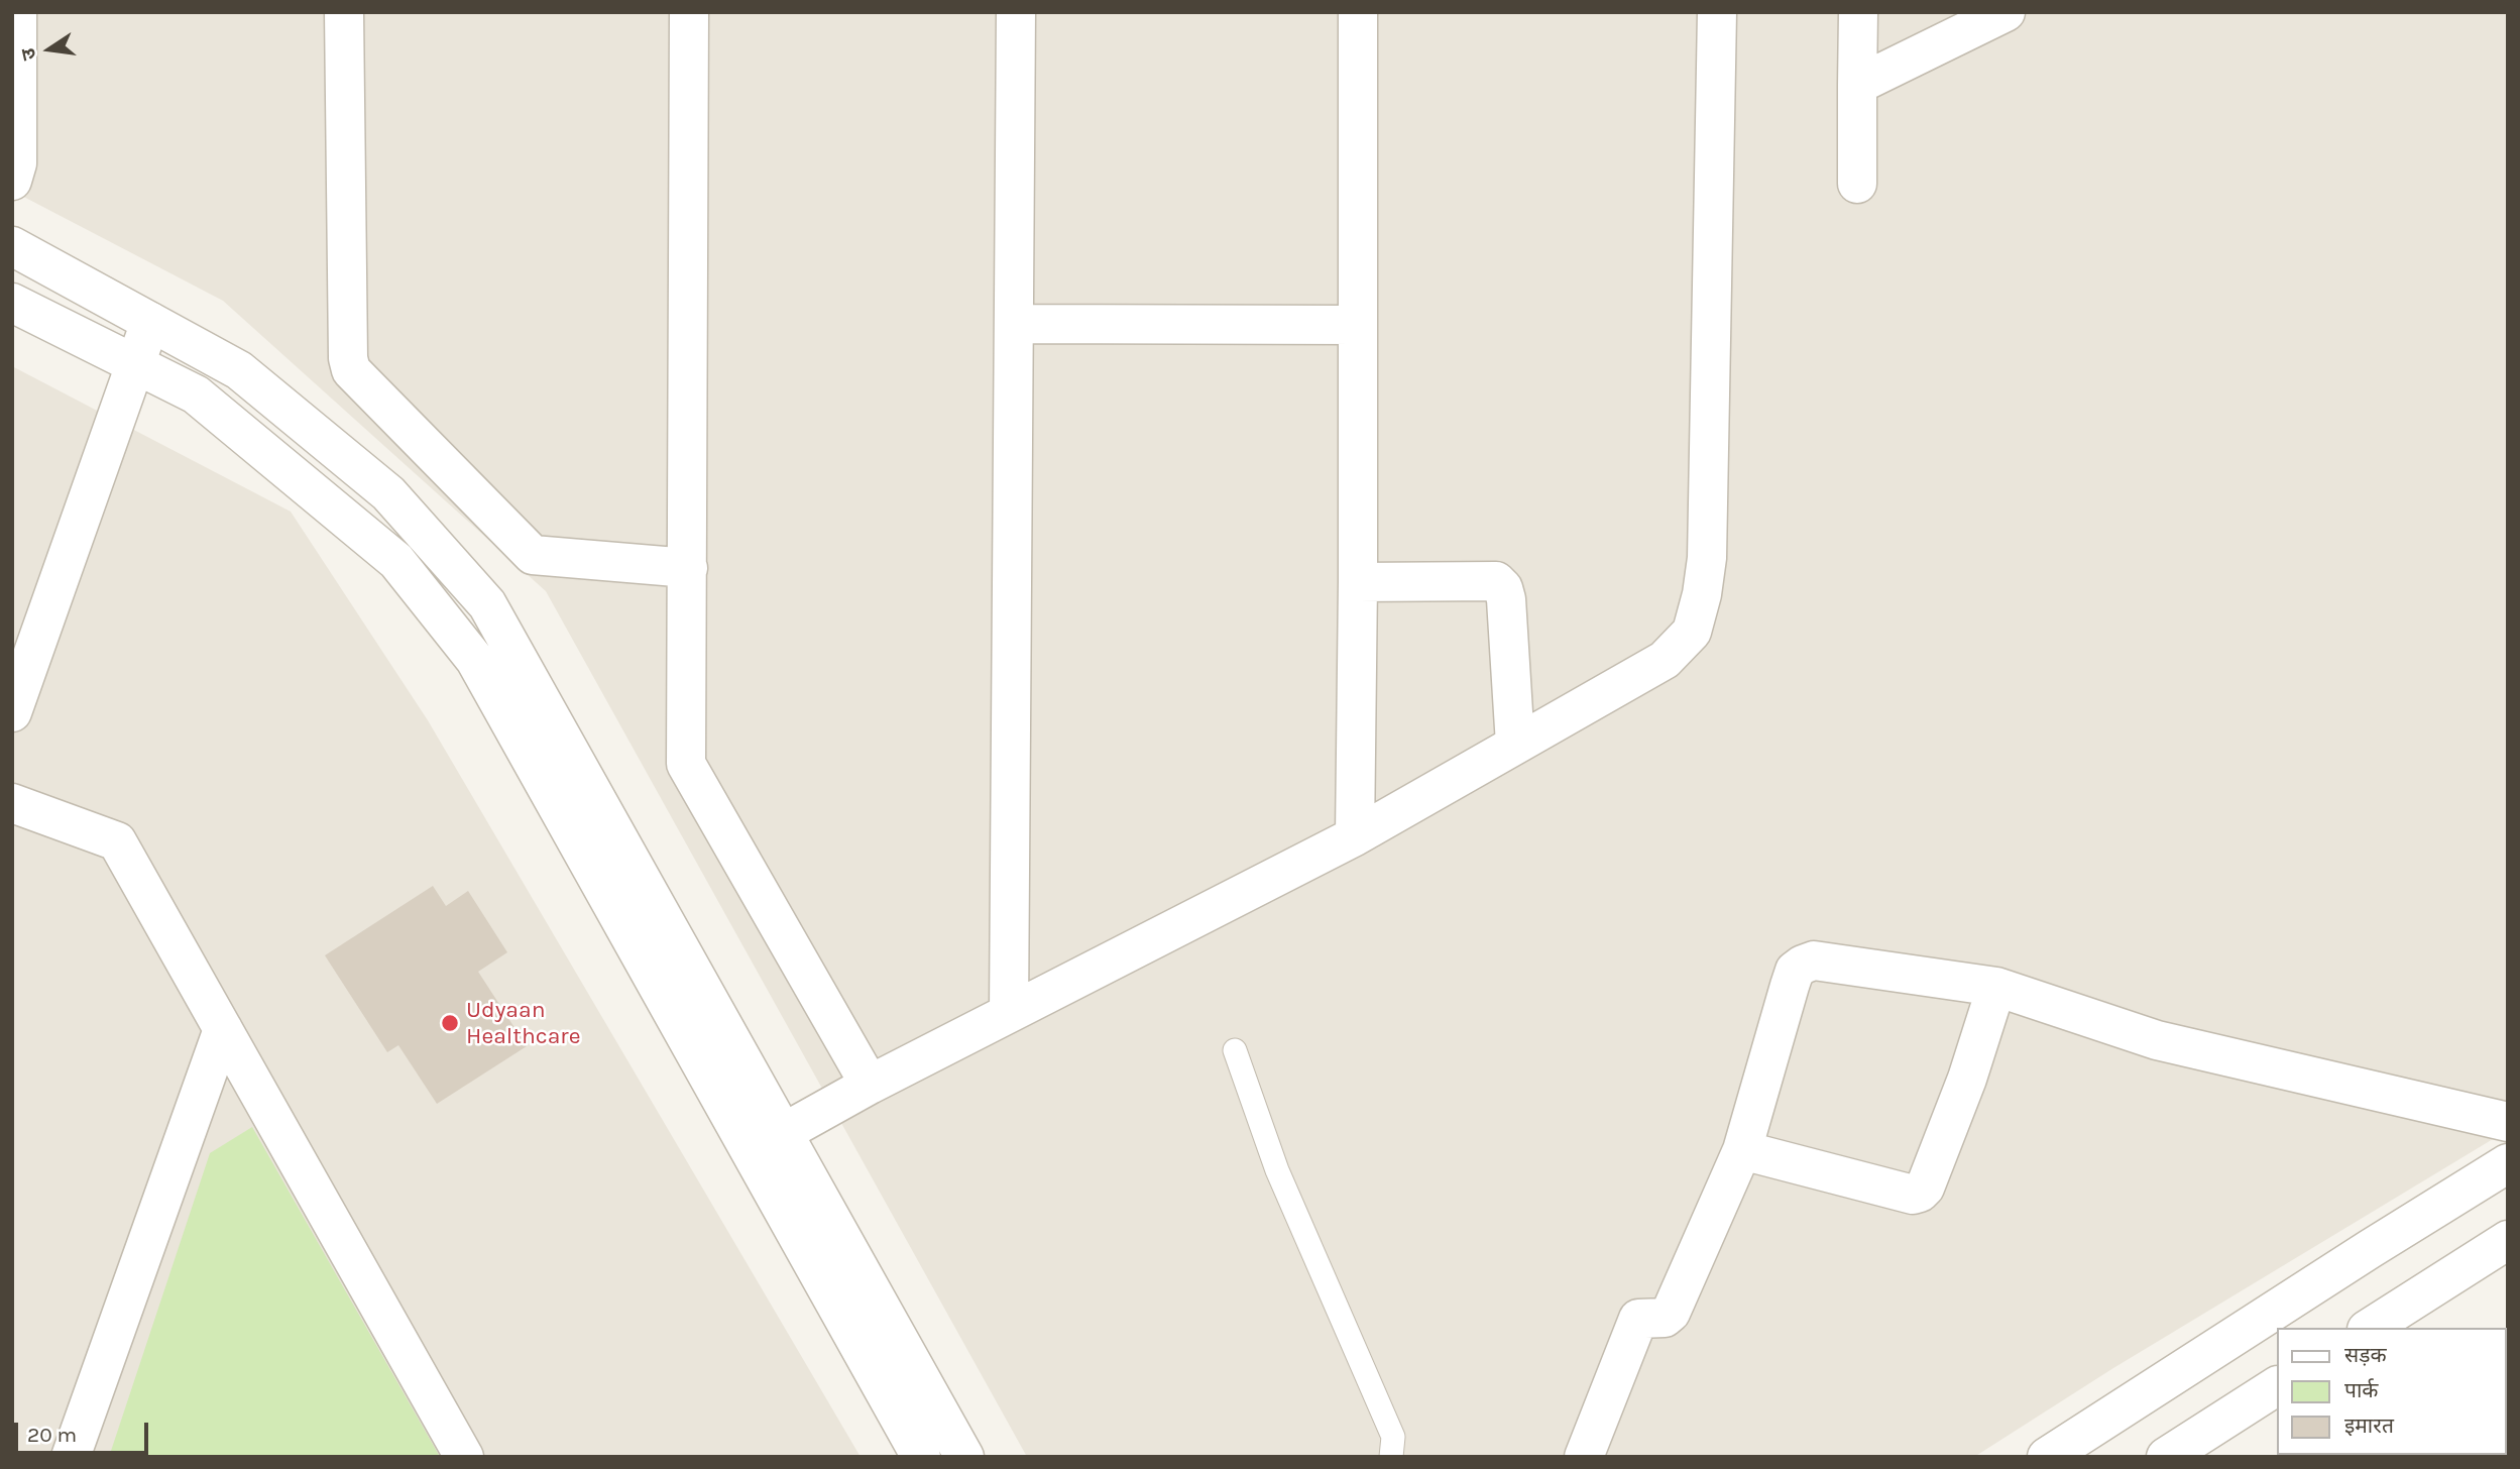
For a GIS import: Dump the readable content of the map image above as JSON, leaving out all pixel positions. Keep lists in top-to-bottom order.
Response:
{
  "places": ["Udyaan Healthcare"],
  "legend": ["सड़क", "पार्क", "इमारत"],
  "scale_bar": "20 m",
  "north": "left"
}
